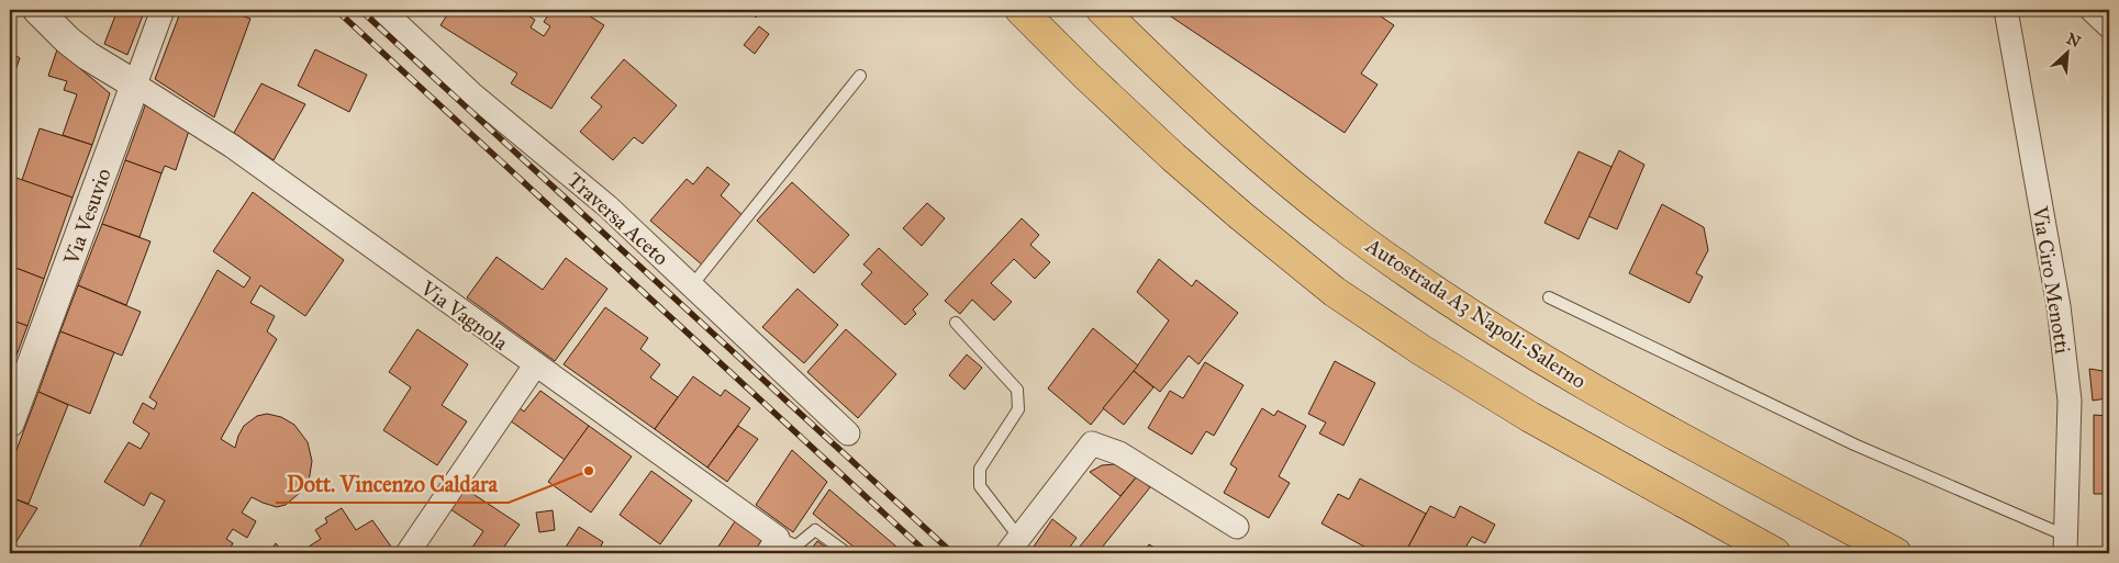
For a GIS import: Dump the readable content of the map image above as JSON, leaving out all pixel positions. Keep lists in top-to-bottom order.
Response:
{
  "streets": {
    "highway": ["Autostrada A3 Napoli-Salerno"],
    "street": [
      "Via Vesuvio",
      "Traversa Aceto",
      "Via Ciro Menotti",
      "Via Vagnola"
    ]
  },
  "crossings": [
    ["Via Vesuvio", "Via Vagnola"]
  ],
  "places": ["Dott. Vincenzo Caldara"],
  "north": "top right"
}
